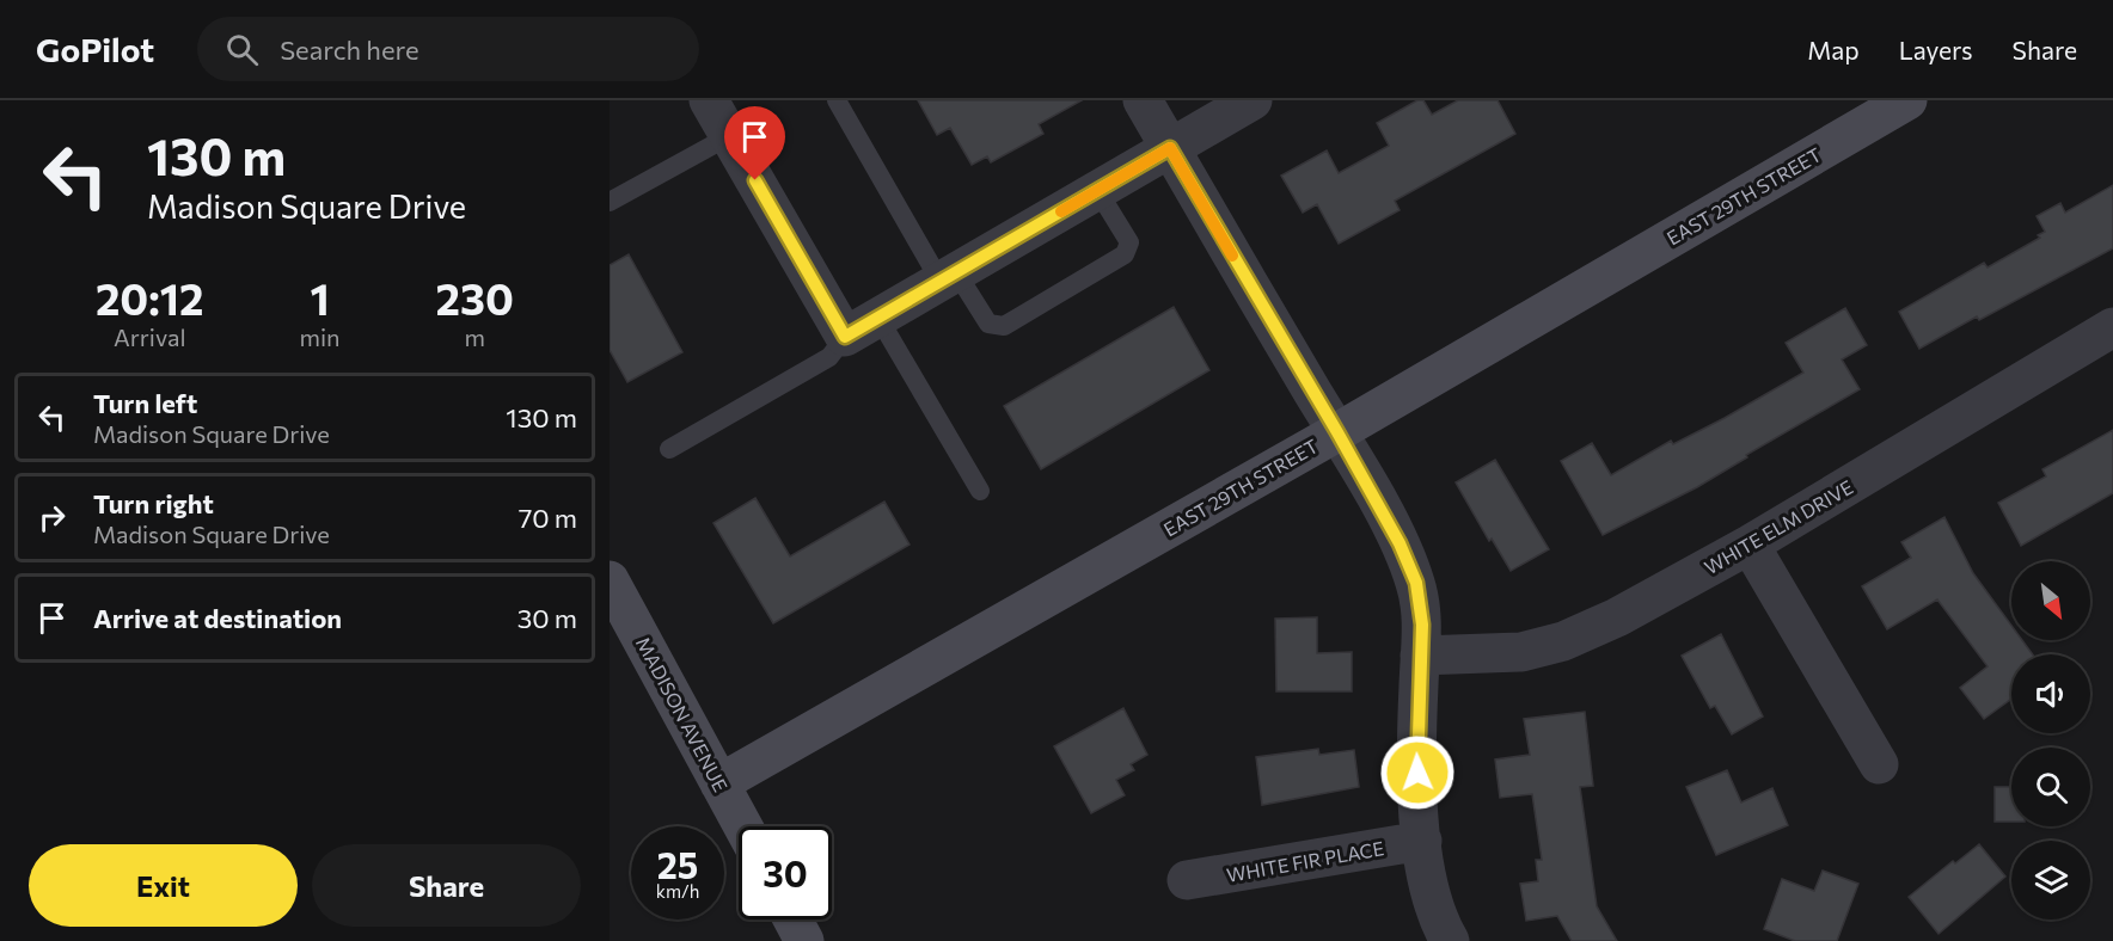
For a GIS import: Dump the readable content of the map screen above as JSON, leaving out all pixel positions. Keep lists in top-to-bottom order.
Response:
{
  "streets": {
    "main road": ["EAST 29TH STREET", "MADISON AVENUE"],
    "street": ["WHITE ELM DRIVE", "WHITE FIR PLACE"]
  },
  "crossings": [
    ["EAST 29TH STREET", "MADISON AVENUE"]
  ],
  "north": "bottom right",
  "page": {
    "header": "GoPilot",
    "search": "Search here",
    "nav": ["Map", "Layers", "Share"],
    "turn": ["130 m", "Madison Square Drive"],
    "eta": [
      "20:12",
      "Arrival",
      "1",
      "min",
      "230",
      "m"
    ],
    "list": [
      {
        "name": "Turn left",
        "note": "Madison Square Drive",
        "value": "130 m"
      },
      {
        "name": "Turn right",
        "note": "Madison Square Drive",
        "value": "70 m"
      },
      {
        "name": "Arrive at destination",
        "value": "30 m"
      }
    ],
    "speed": "25 km/h",
    "limit": "30",
    "buttons": ["Exit", "Share"]
  }
}
